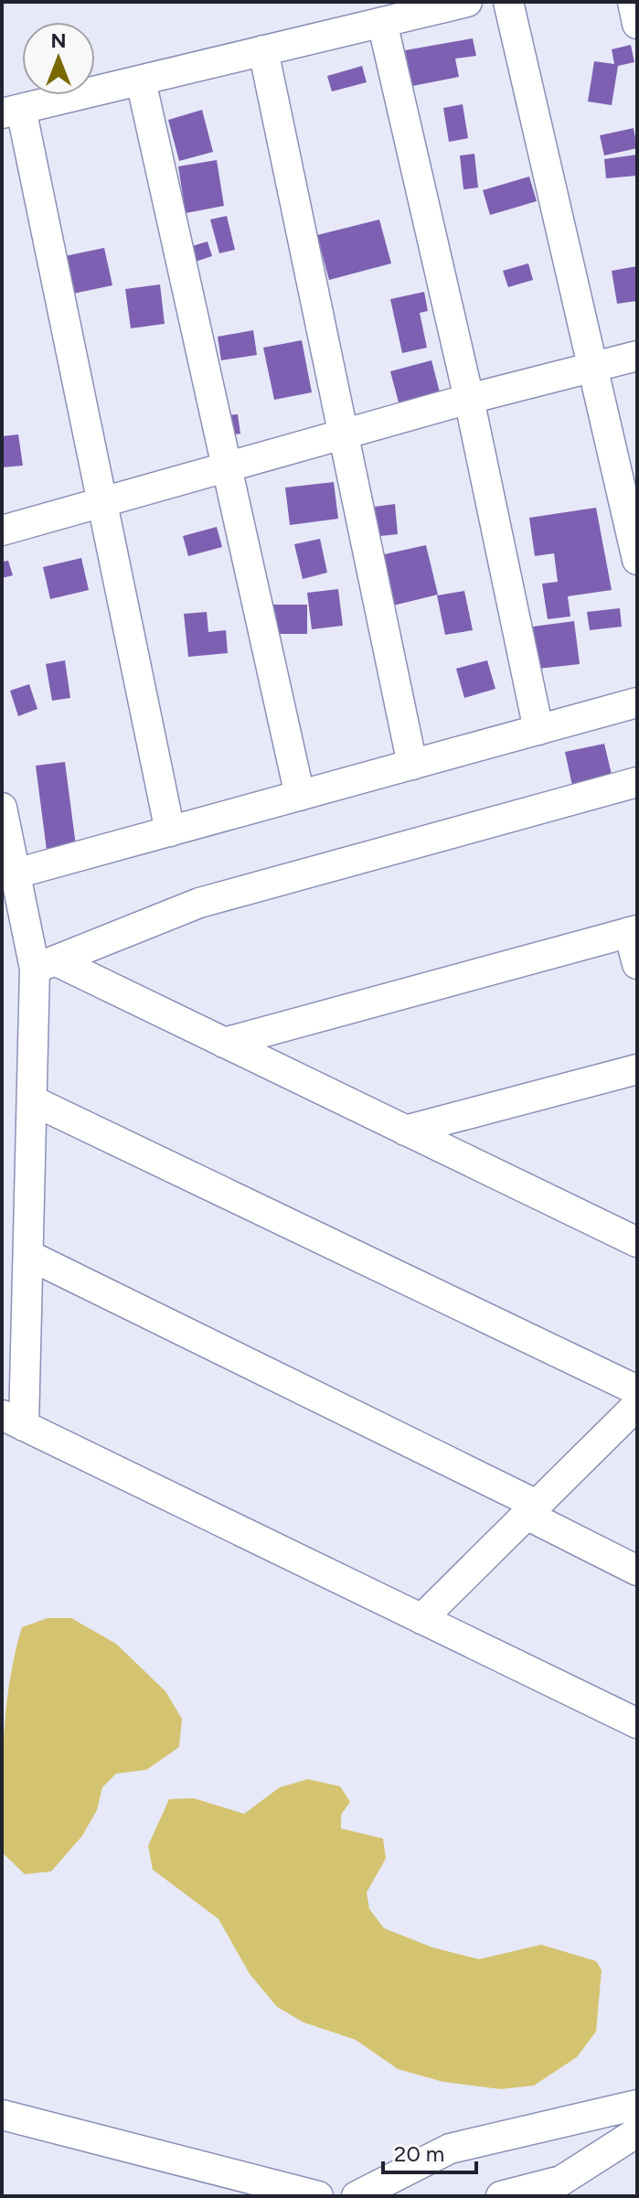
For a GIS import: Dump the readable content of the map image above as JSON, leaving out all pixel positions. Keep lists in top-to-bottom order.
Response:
{
  "scale_bar": "20 m",
  "north": "top"
}
